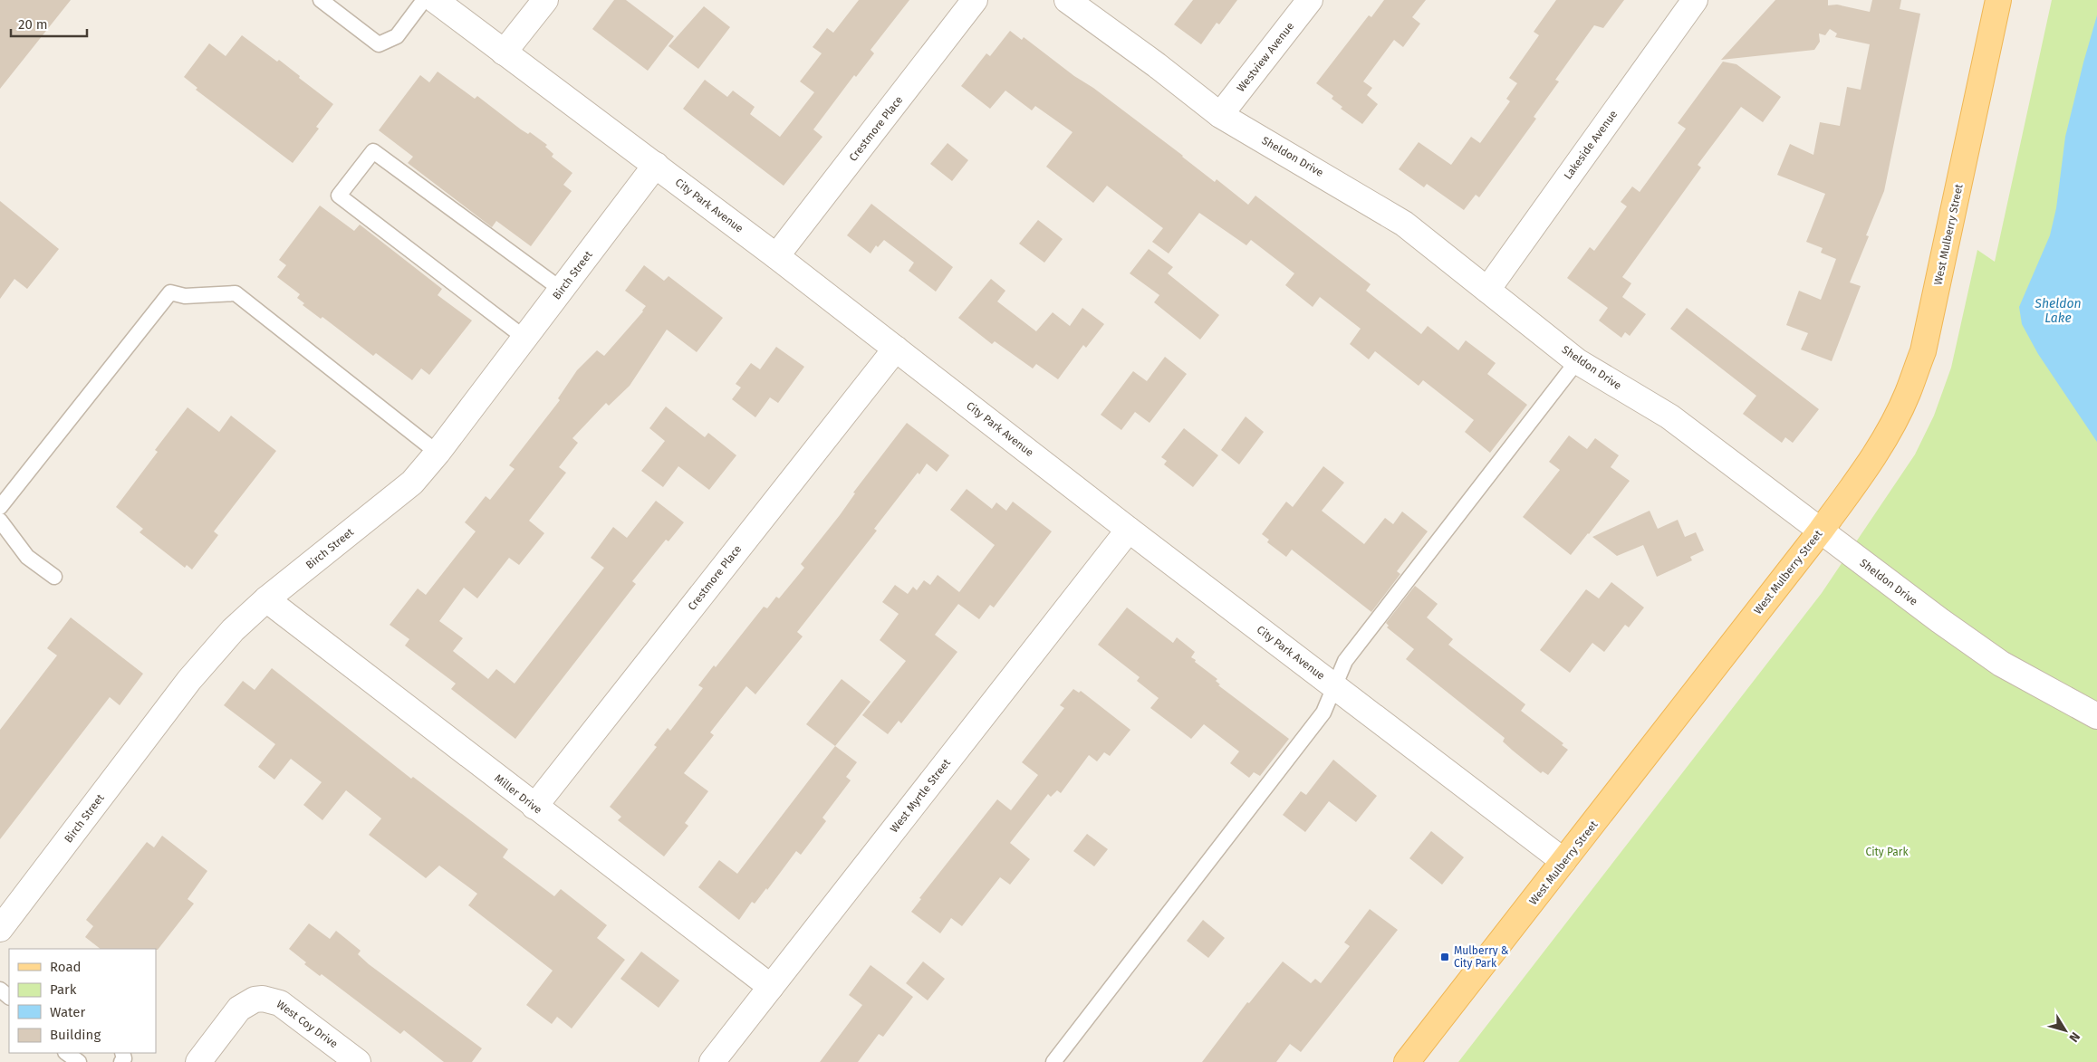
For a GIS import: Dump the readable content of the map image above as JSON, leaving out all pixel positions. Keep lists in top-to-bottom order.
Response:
{
  "streets": {
    "main road": ["West Mulberry Street"],
    "street": [
      "Westview Avenue",
      "Crestmore Place",
      "Lakeside Avenue",
      "Sheldon Drive",
      "City Park Avenue",
      "Birch Street",
      "Miller Drive",
      "West Myrtle Street",
      "West Coy Drive"
    ]
  },
  "crossings": [
    ["Westview Avenue", "Sheldon Drive"],
    ["Crestmore Place", "City Park Avenue"],
    ["Crestmore Place", "Miller Drive"],
    ["Lakeside Avenue", "Sheldon Drive"],
    ["Sheldon Drive", "West Mulberry Street"],
    ["City Park Avenue", "West Mulberry Street"],
    ["City Park Avenue", "Birch Street"],
    ["City Park Avenue", "West Myrtle Street"],
    ["Birch Street", "Miller Drive"],
    ["Miller Drive", "West Myrtle Street"]
  ],
  "water": ["Sheldon Lake"],
  "parks": ["City Park"],
  "places": {
    "transit": ["Mulberry & City Park"]
  },
  "legend": [
    "Road",
    "Park",
    "Water",
    "Building"
  ],
  "scale_bar": "20 m",
  "north": "bottom right"
}
